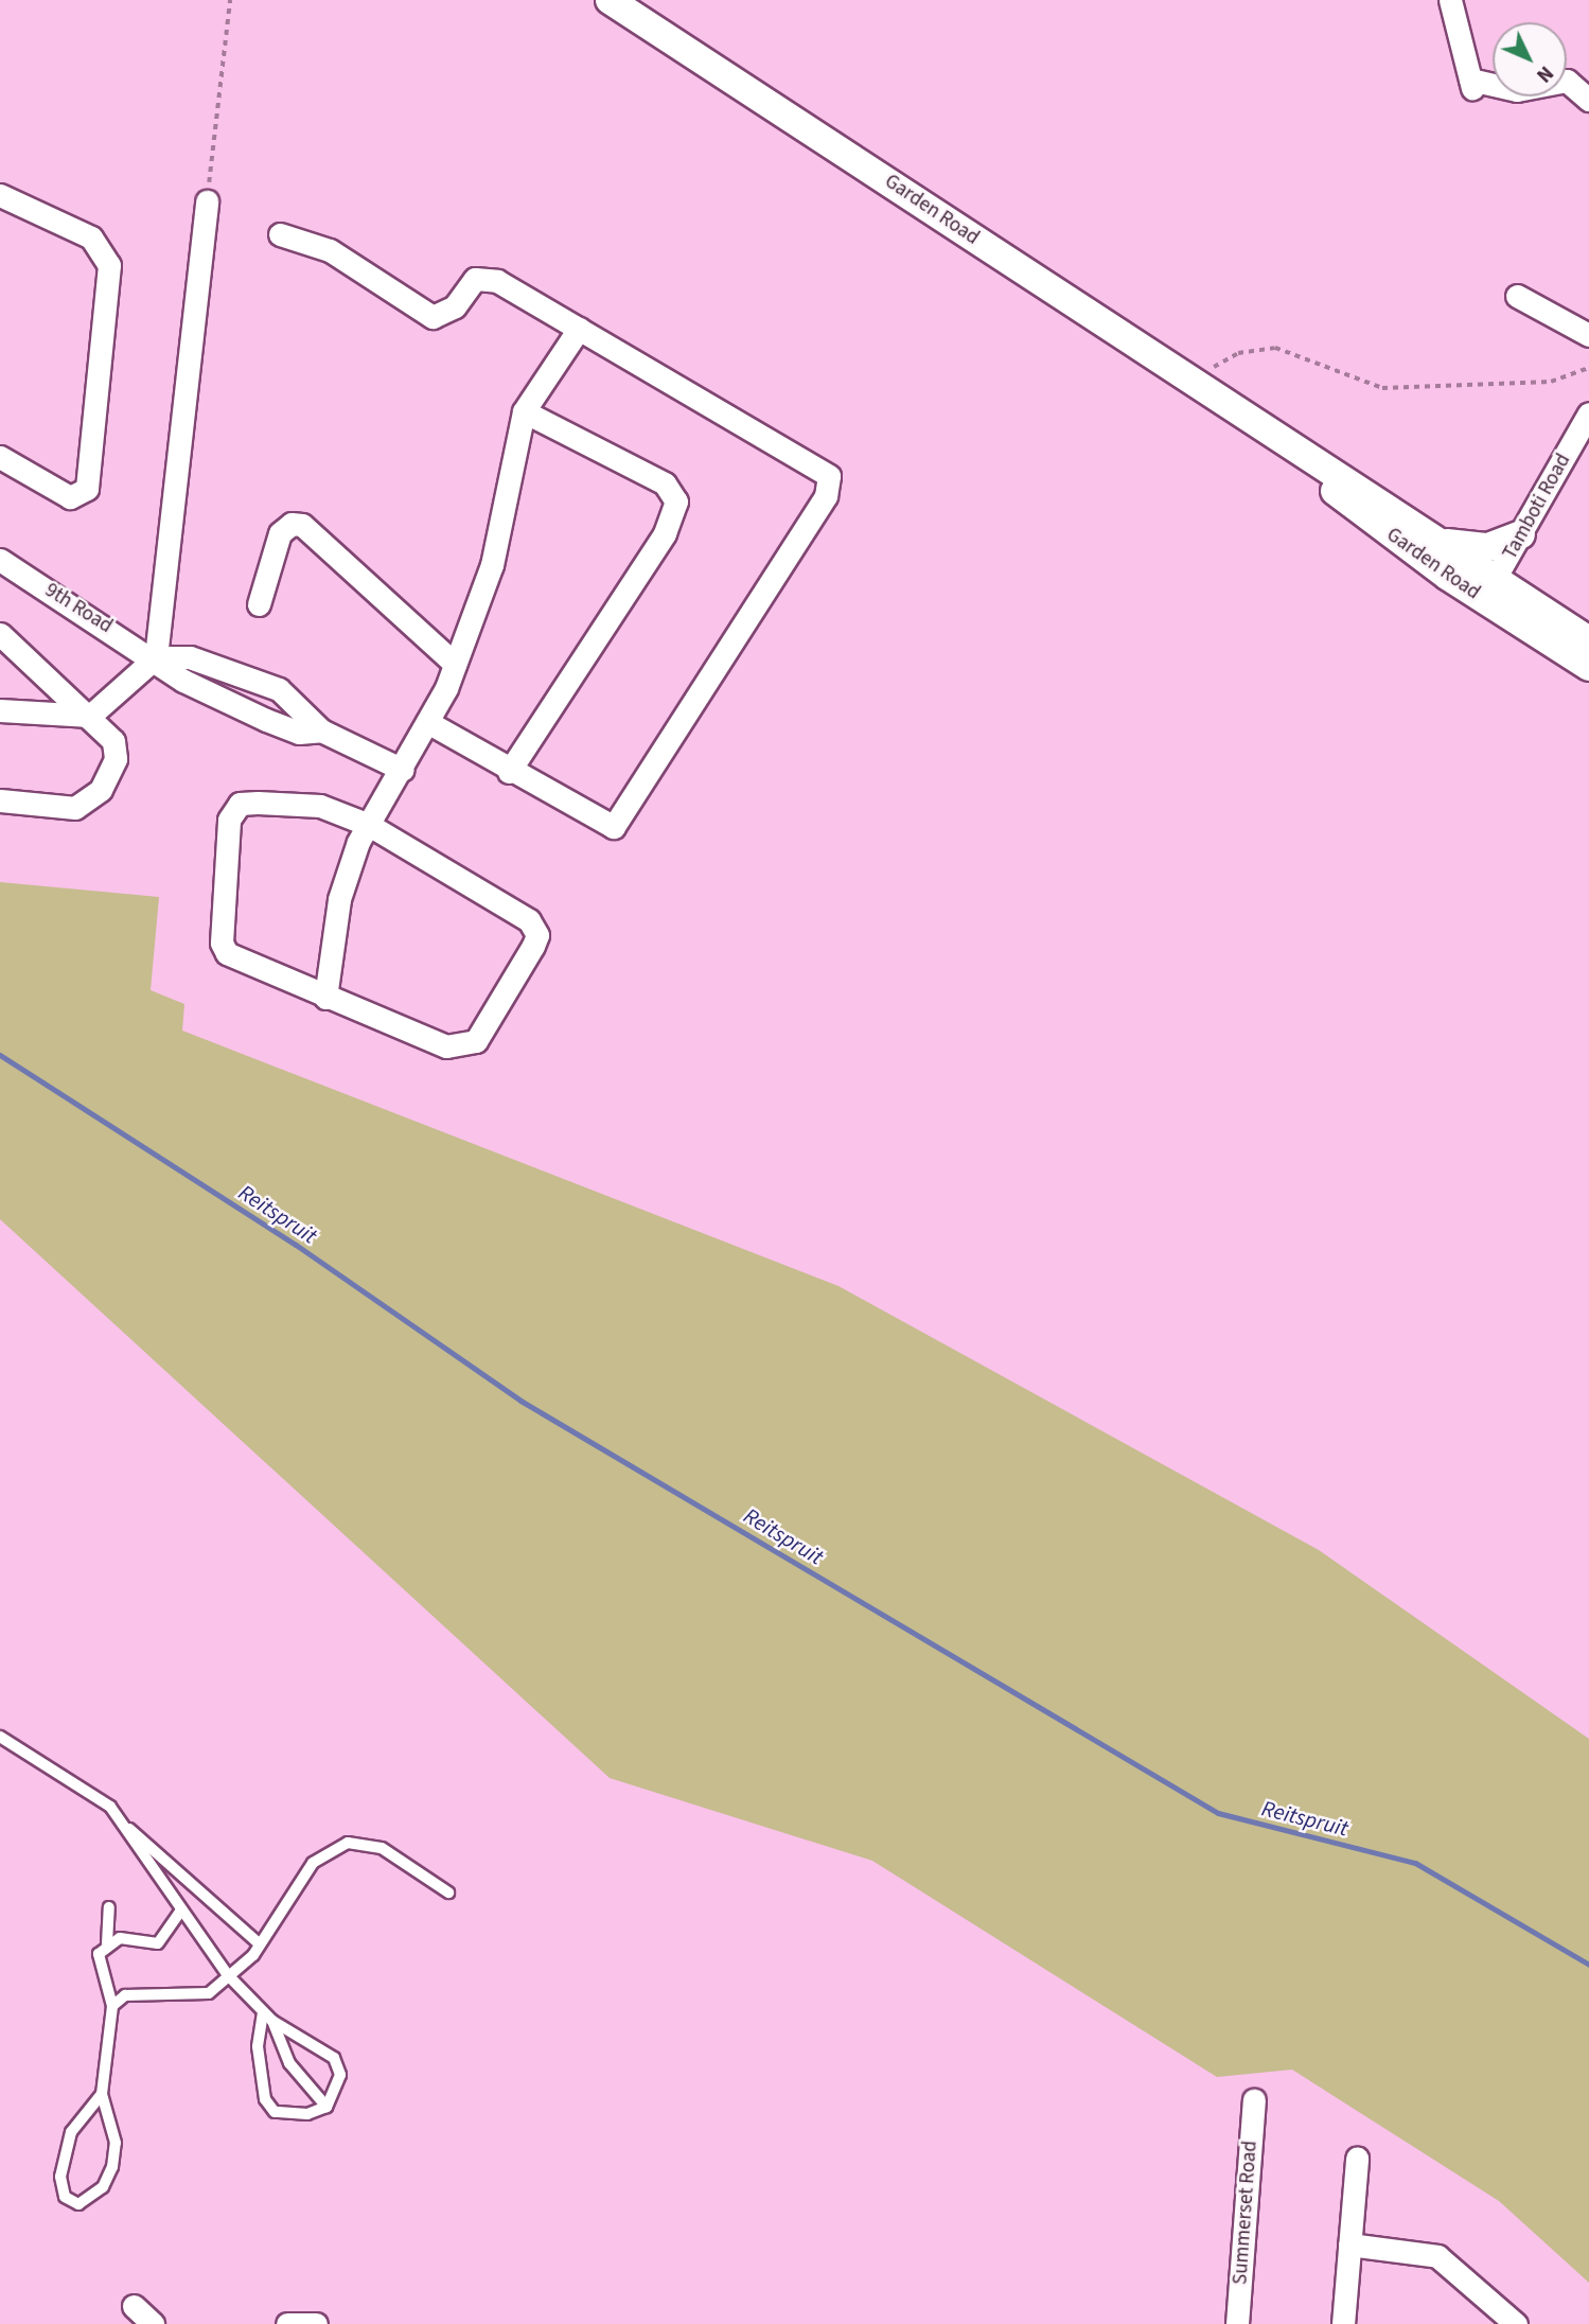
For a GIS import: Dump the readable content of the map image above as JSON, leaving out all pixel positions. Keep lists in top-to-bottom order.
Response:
{
  "streets": {
    "street": [
      "Garden Road",
      "Tamboti Road",
      "9th Road",
      "Summerset Road"
    ]
  },
  "crossings": [
    ["Garden Road", "Tamboti Road"]
  ],
  "water": ["Reitspruit"],
  "north": "bottom right"
}
